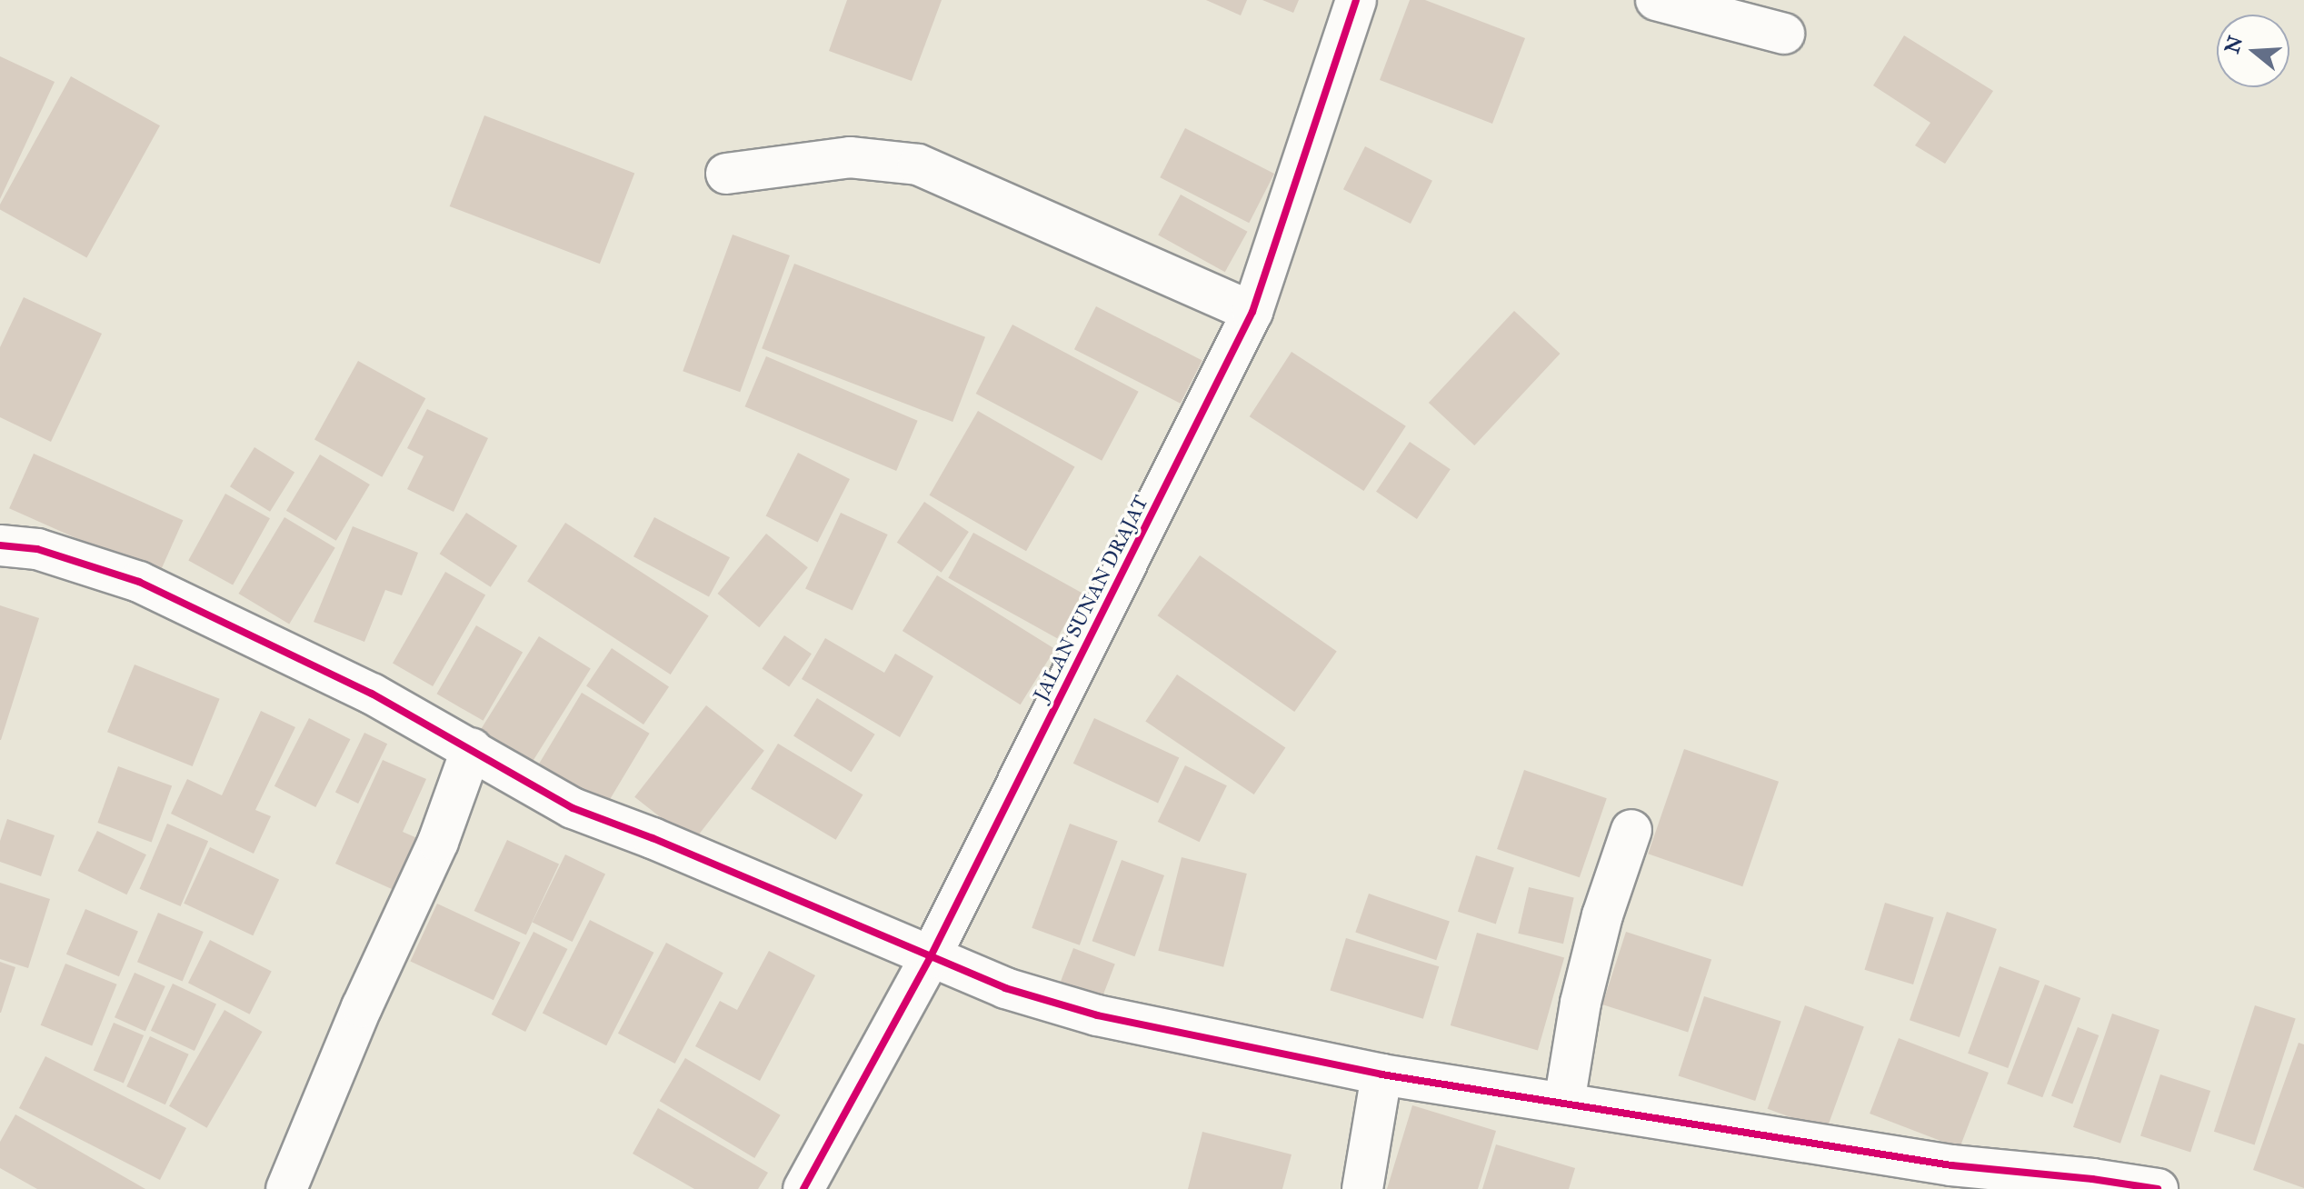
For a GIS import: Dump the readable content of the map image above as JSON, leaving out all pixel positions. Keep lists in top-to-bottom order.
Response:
{
  "streets": {
    "street": ["JALAN SUNAN DRAJAT"]
  },
  "north": "left"
}
